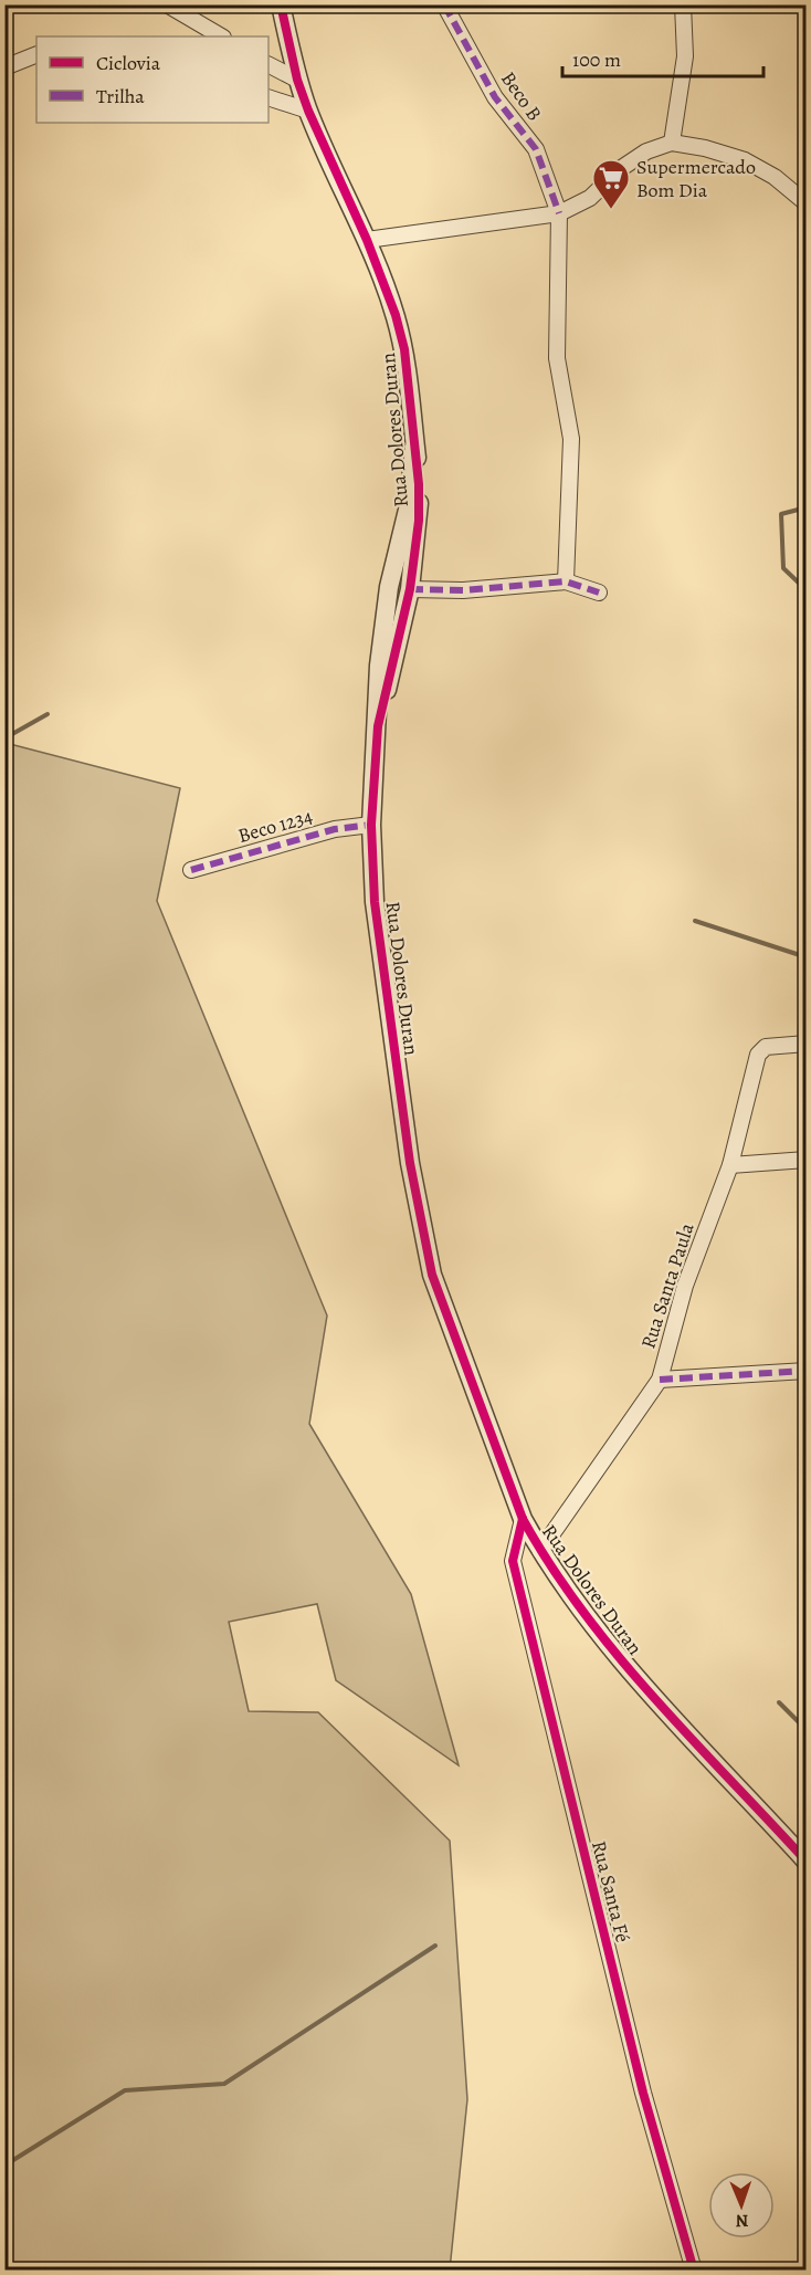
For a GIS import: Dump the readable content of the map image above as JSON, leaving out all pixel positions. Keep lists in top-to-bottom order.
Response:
{
  "streets": {
    "street": [
      "Beco B",
      "Rua Dolores Duran",
      "Beco 1234",
      "Rua Santa Paula",
      "Rua Santa Fé"
    ]
  },
  "crossings": [
    ["Rua Dolores Duran", "Beco 1234"],
    ["Rua Dolores Duran", "Rua Santa Paula"],
    ["Rua Dolores Duran", "Rua Santa Fé"]
  ],
  "places": {
    "supermarket": ["Supermercado Bom Dia"]
  },
  "legend": ["Ciclovia", "Trilha"],
  "scale_bar": "100 m",
  "north": "bottom"
}
